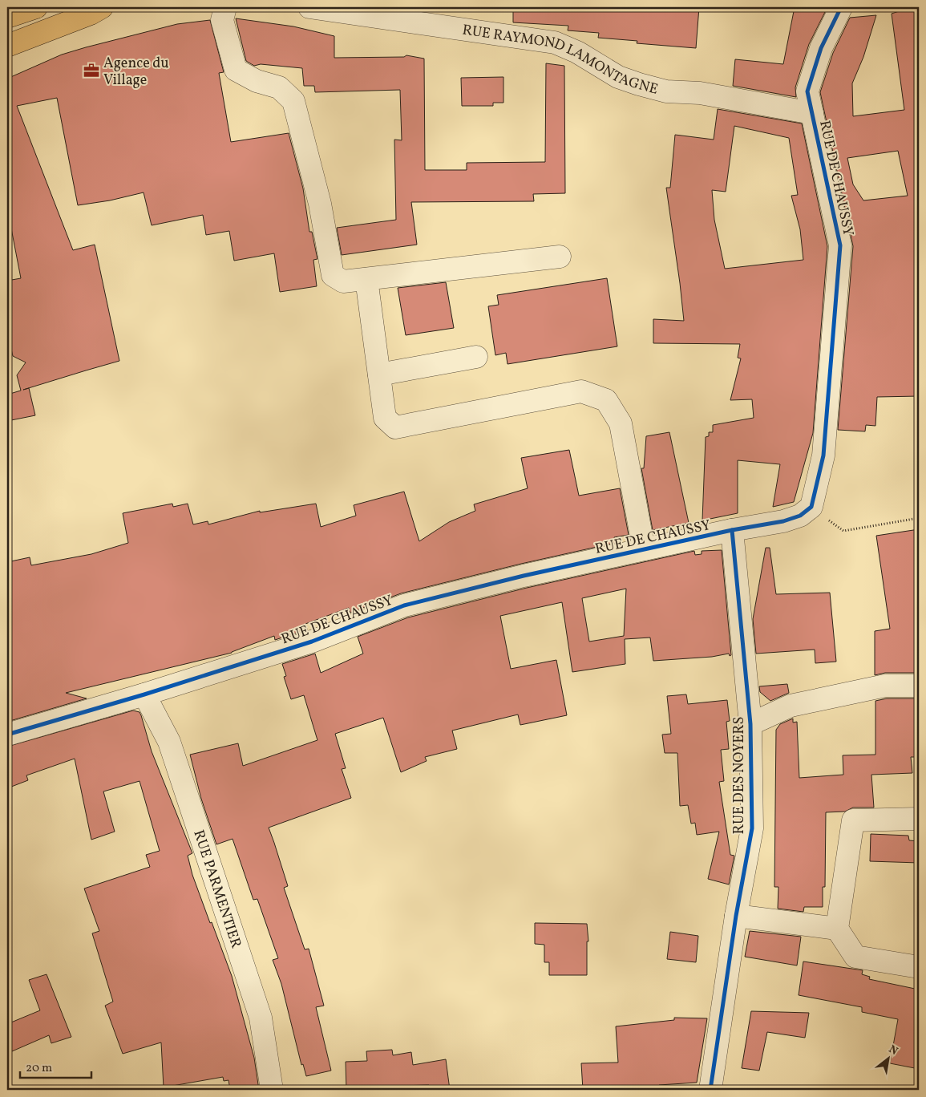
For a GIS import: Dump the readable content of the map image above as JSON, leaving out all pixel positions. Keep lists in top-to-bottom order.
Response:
{
  "streets": {
    "street": [
      "RUE RAYMOND LAMONTAGNE",
      "RUE DE CHAUSSY",
      "RUE DES NOYERS",
      "RUE PARMENTIER"
    ]
  },
  "crossings": [
    ["RUE RAYMOND LAMONTAGNE", "RUE DE CHAUSSY"],
    ["RUE DE CHAUSSY", "RUE DES NOYERS"],
    ["RUE DE CHAUSSY", "RUE PARMENTIER"]
  ],
  "places": {
    "office": ["Agence du Village"]
  },
  "scale_bar": "20 m",
  "north": "top right"
}
